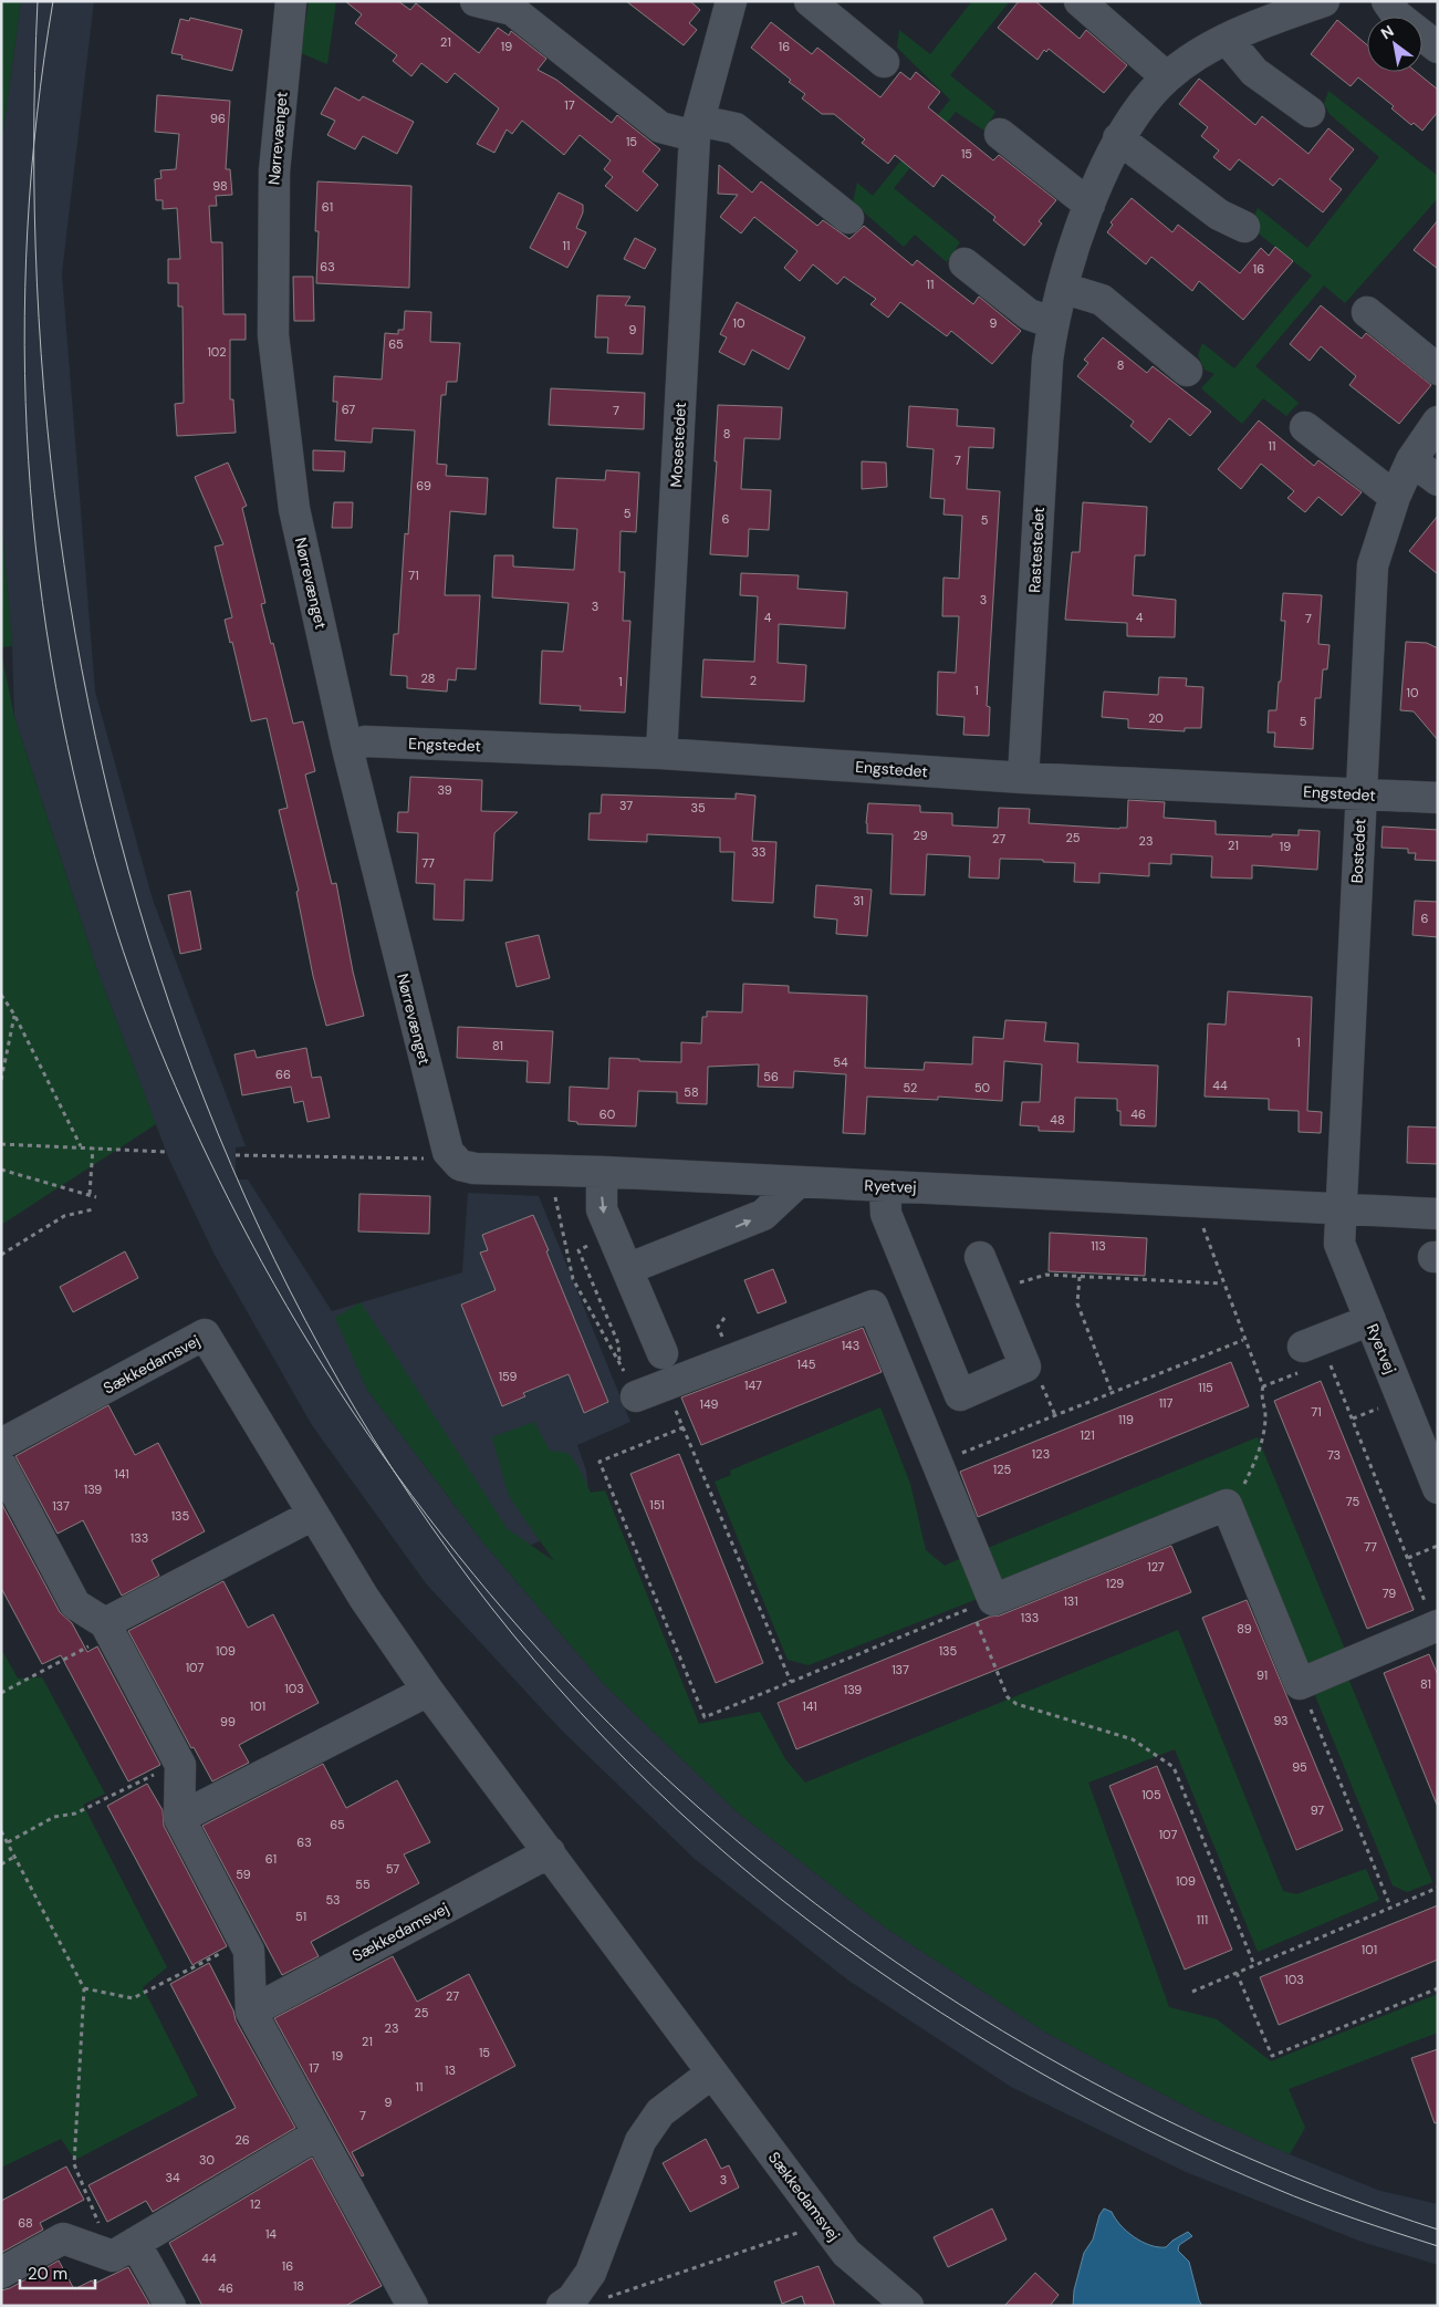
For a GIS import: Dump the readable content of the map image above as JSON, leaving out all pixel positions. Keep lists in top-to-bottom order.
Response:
{
  "streets": {
    "street": [
      "Nørrevænget",
      "Mosestedet",
      "Rastestedet",
      "Engstedet",
      "Bostedet",
      "Ryetvej",
      "Sækkedamsvej"
    ]
  },
  "crossings": [
    ["Nørrevænget", "Engstedet"],
    ["Nørrevænget", "Ryetvej"],
    ["Mosestedet", "Engstedet"],
    ["Rastestedet", "Engstedet"],
    ["Engstedet", "Bostedet"],
    ["Bostedet", "Ryetvej"]
  ],
  "house_numbers": [
    "21",
    "19",
    "16",
    "17",
    "96",
    "15",
    "15",
    "98",
    "61",
    "11",
    "63",
    "16",
    "11",
    "10",
    "9",
    "9",
    "65",
    "102",
    "8",
    "67",
    "7",
    "8",
    "11",
    "7",
    "69",
    "5",
    "6",
    "5",
    "71",
    "3",
    "3",
    "4",
    "4",
    "7",
    "28",
    "2",
    "1",
    "1",
    "10",
    "20",
    "5",
    "39",
    "37",
    "35",
    "29",
    "25",
    "27",
    "23",
    "21",
    "19",
    "33",
    "77",
    "31",
    "6",
    "1",
    "81",
    "54",
    "66",
    "56",
    "44",
    "52",
    "50",
    "58",
    "60",
    "46",
    "48",
    "113",
    "143",
    "145",
    "159",
    "147",
    "115",
    "117",
    "149",
    "71",
    "119",
    "121",
    "123",
    "73",
    "125",
    "141",
    "139",
    "75",
    "151",
    "137",
    "135",
    "133",
    "77",
    "127",
    "129",
    "79",
    "131",
    "133",
    "89",
    "109",
    "135",
    "107",
    "137",
    "91",
    "81",
    "103",
    "139",
    "101",
    "141",
    "93",
    "99",
    "95",
    "105",
    "97",
    "65",
    "107",
    "63",
    "61",
    "57",
    "59",
    "109",
    "55",
    "53",
    "51",
    "111",
    "101",
    "103",
    "27",
    "25",
    "23",
    "21",
    "15",
    "19",
    "17",
    "13",
    "11",
    "9",
    "7",
    "26",
    "30",
    "34",
    "3",
    "12",
    "68",
    "14",
    "44",
    "16",
    "18",
    "46"
  ],
  "scale_bar": "20 m",
  "north": "top left"
}
